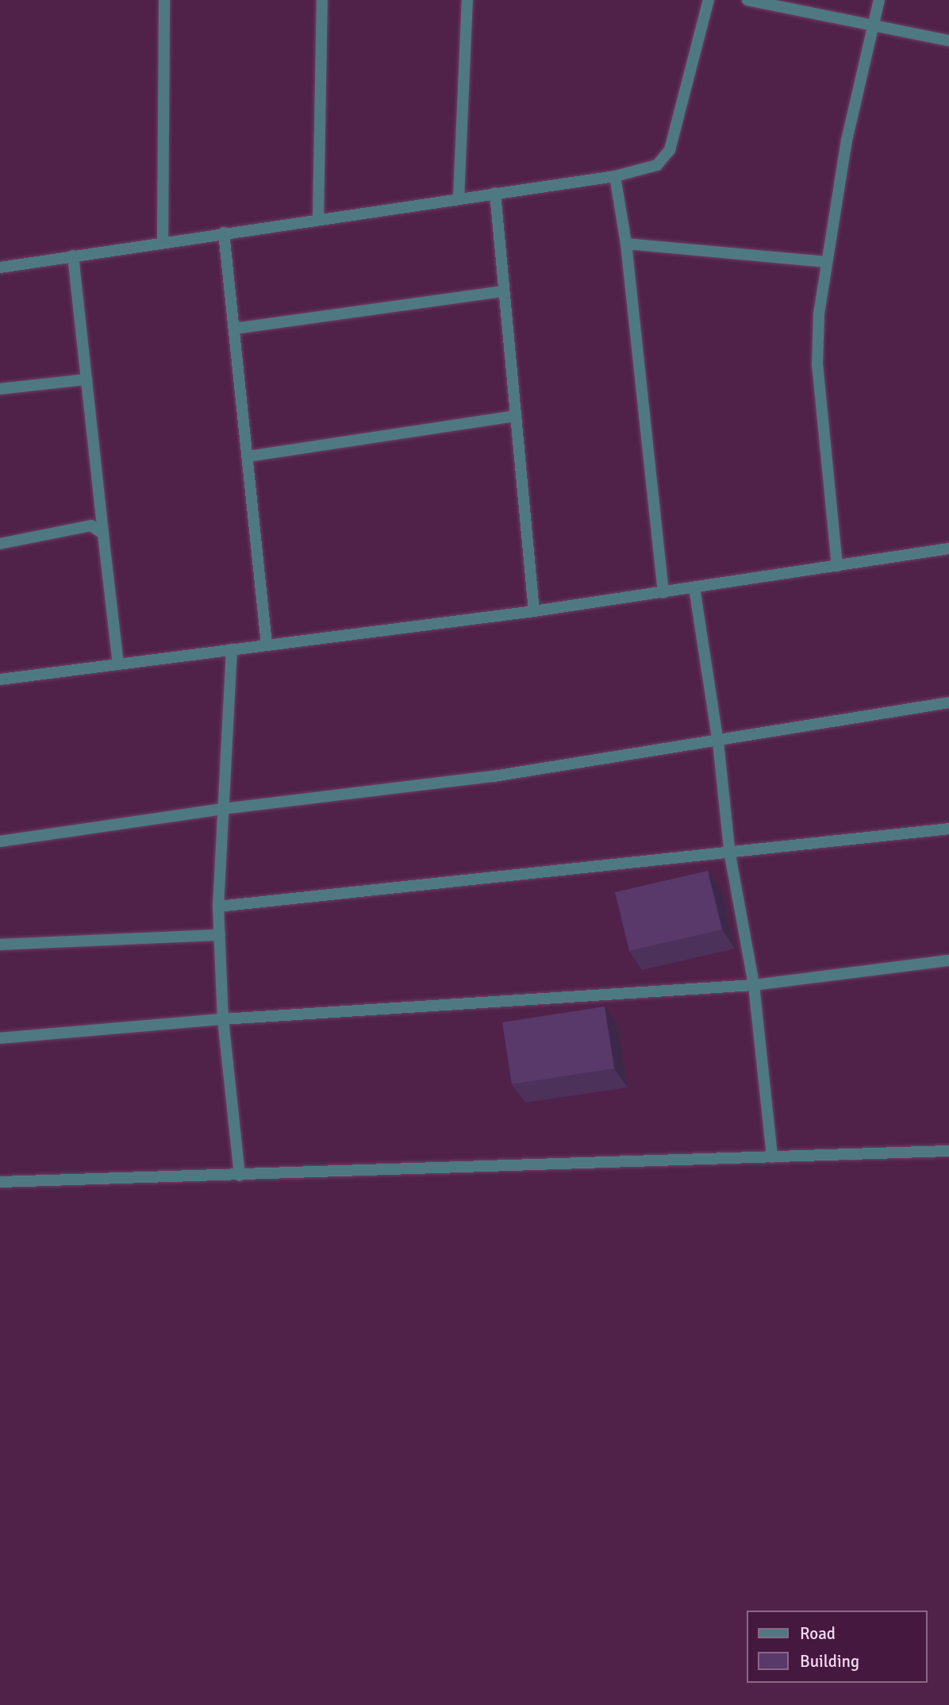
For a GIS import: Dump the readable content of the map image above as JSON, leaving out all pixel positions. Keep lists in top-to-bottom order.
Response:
{
  "legend": ["Road", "Building"]
}
